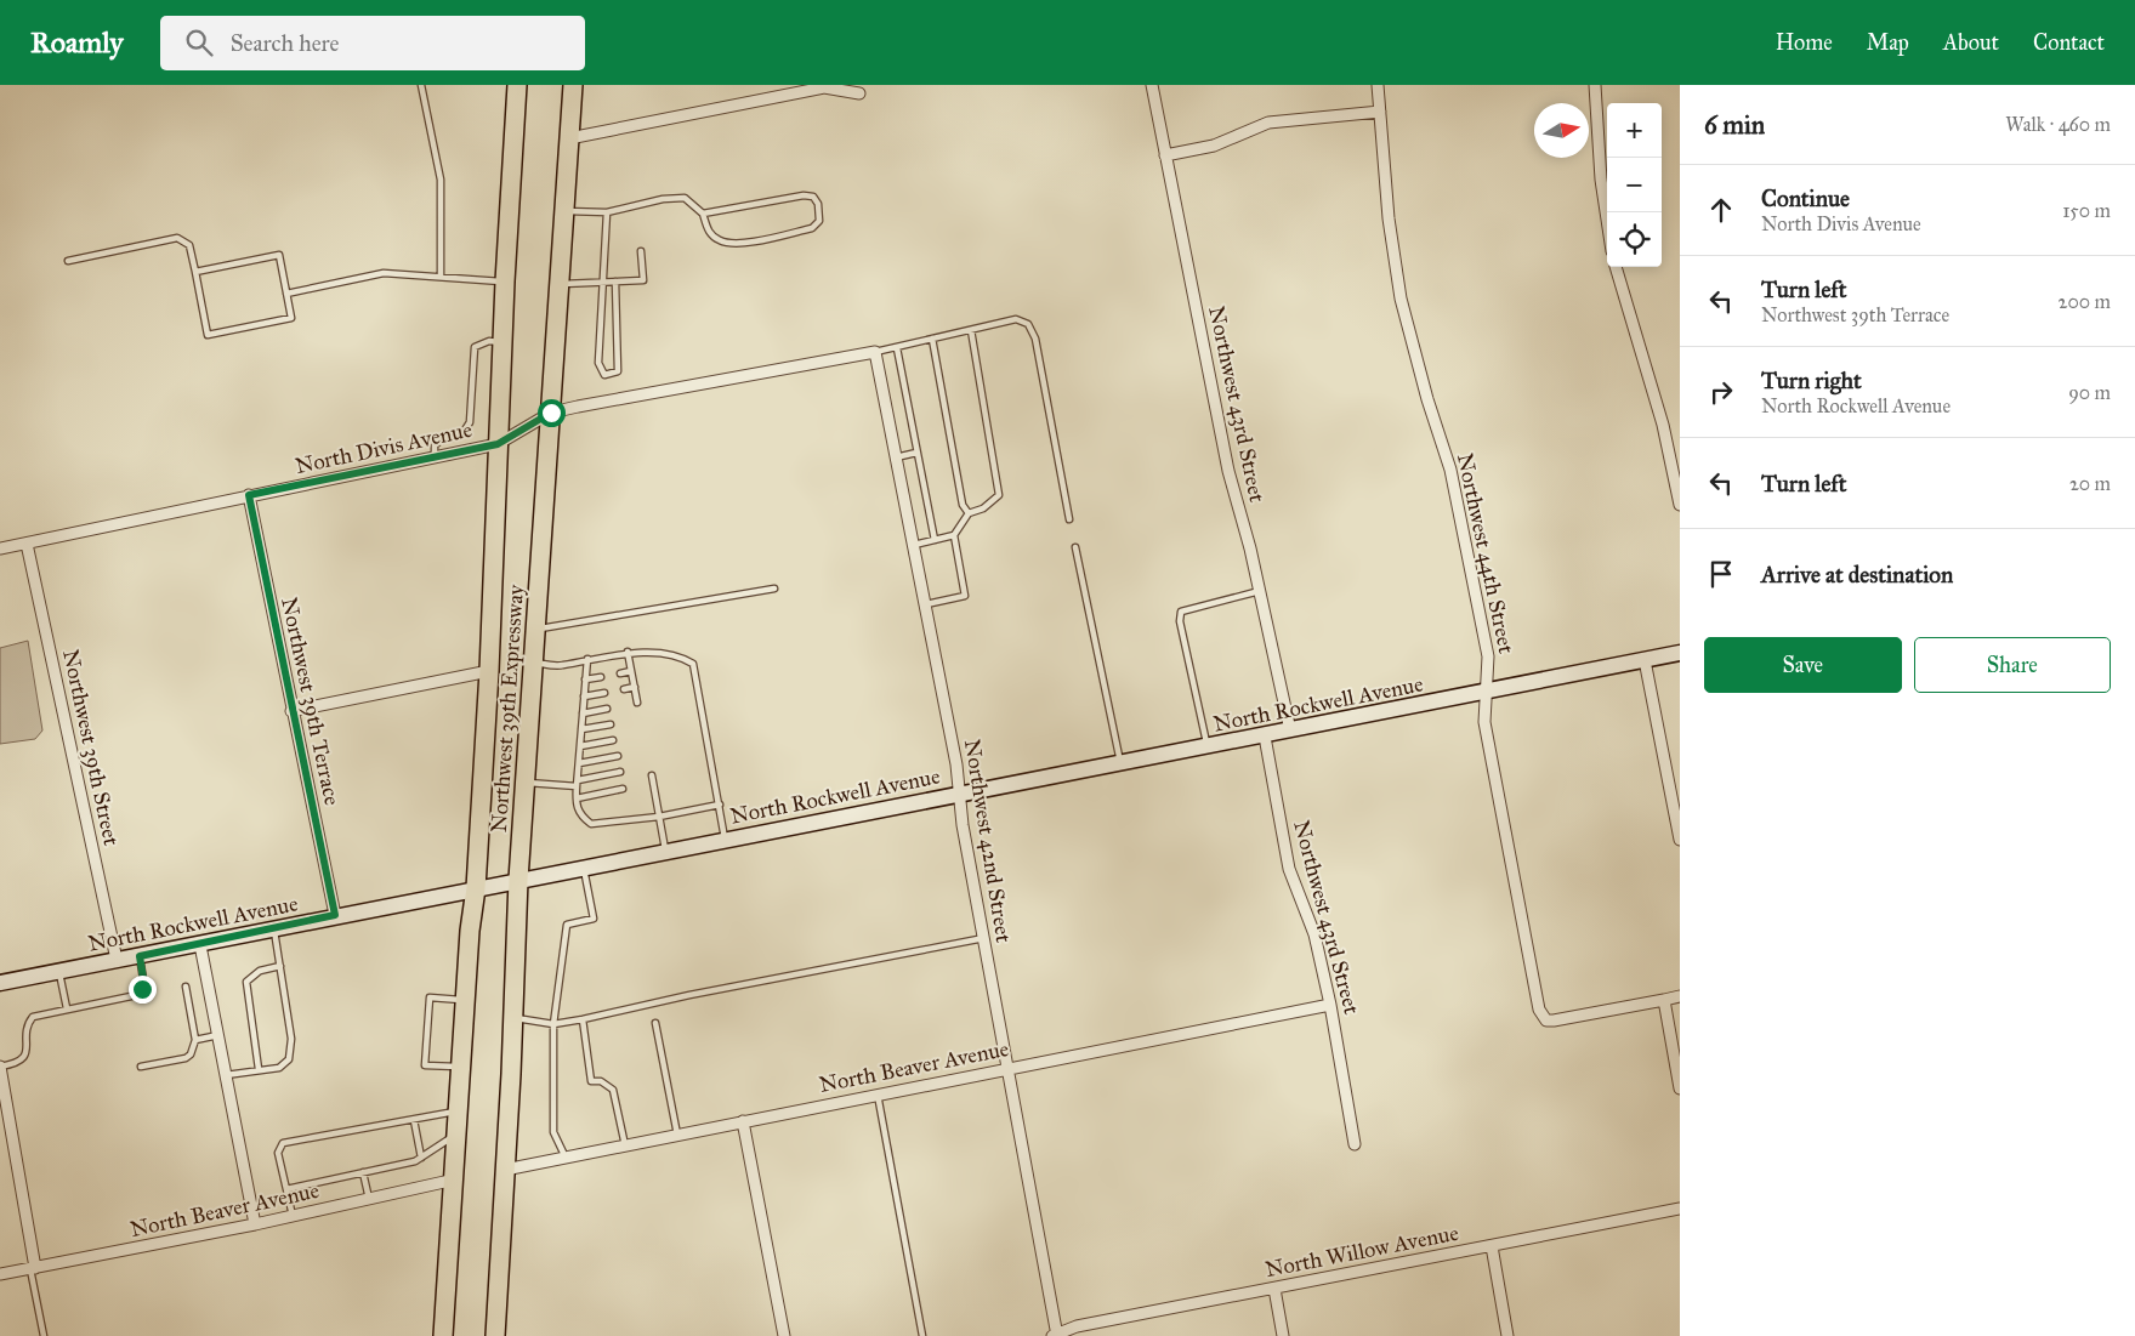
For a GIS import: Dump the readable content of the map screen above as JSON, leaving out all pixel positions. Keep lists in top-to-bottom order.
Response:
{
  "streets": {
    "highway": ["Northwest 39th Expressway"],
    "main road": ["North Rockwell Avenue"],
    "street": [
      "Northwest 43rd Street",
      "North Divis Avenue",
      "Northwest 44th Street",
      "Northwest 39th Terrace",
      "Northwest 39th Street",
      "Northwest 42nd Street",
      "North Beaver Avenue",
      "North Willow Avenue"
    ]
  },
  "crossings": [
    ["Northwest 43rd Street", "North Rockwell Avenue"],
    ["Northwest 43rd Street", "North Beaver Avenue"],
    ["North Divis Avenue", "Northwest 39th Terrace"],
    ["North Divis Avenue", "Northwest 39th Expressway"],
    ["North Divis Avenue", "Northwest 39th Street"],
    ["North Divis Avenue", "Northwest 42nd Street"],
    ["Northwest 44th Street", "North Rockwell Avenue"],
    ["Northwest 39th Terrace", "North Rockwell Avenue"],
    ["North Rockwell Avenue", "Northwest 39th Expressway"],
    ["North Rockwell Avenue", "Northwest 39th Street"],
    ["North Rockwell Avenue", "Northwest 42nd Street"],
    ["Northwest 39th Expressway", "North Beaver Avenue"],
    ["Northwest 42nd Street", "North Beaver Avenue"],
    ["Northwest 42nd Street", "North Willow Avenue"]
  ],
  "north": "right",
  "page": {
    "header": "Roamly",
    "search": "Search here",
    "nav": [
      "Home",
      "Map",
      "About",
      "Contact"
    ],
    "heading": ["6 min", "Walk · 460 m"],
    "map_buttons": ["+", "−"],
    "list": [
      ["Continue", "North Divis Avenue", "150 m"],
      ["Turn left", "Northwest 39th Terrace", "200 m"],
      ["Turn right", "North Rockwell Avenue", "90 m"],
      ["Turn left", "20 m"],
      "Arrive at destination"
    ],
    "buttons": ["Save", "Share"]
  }
}
